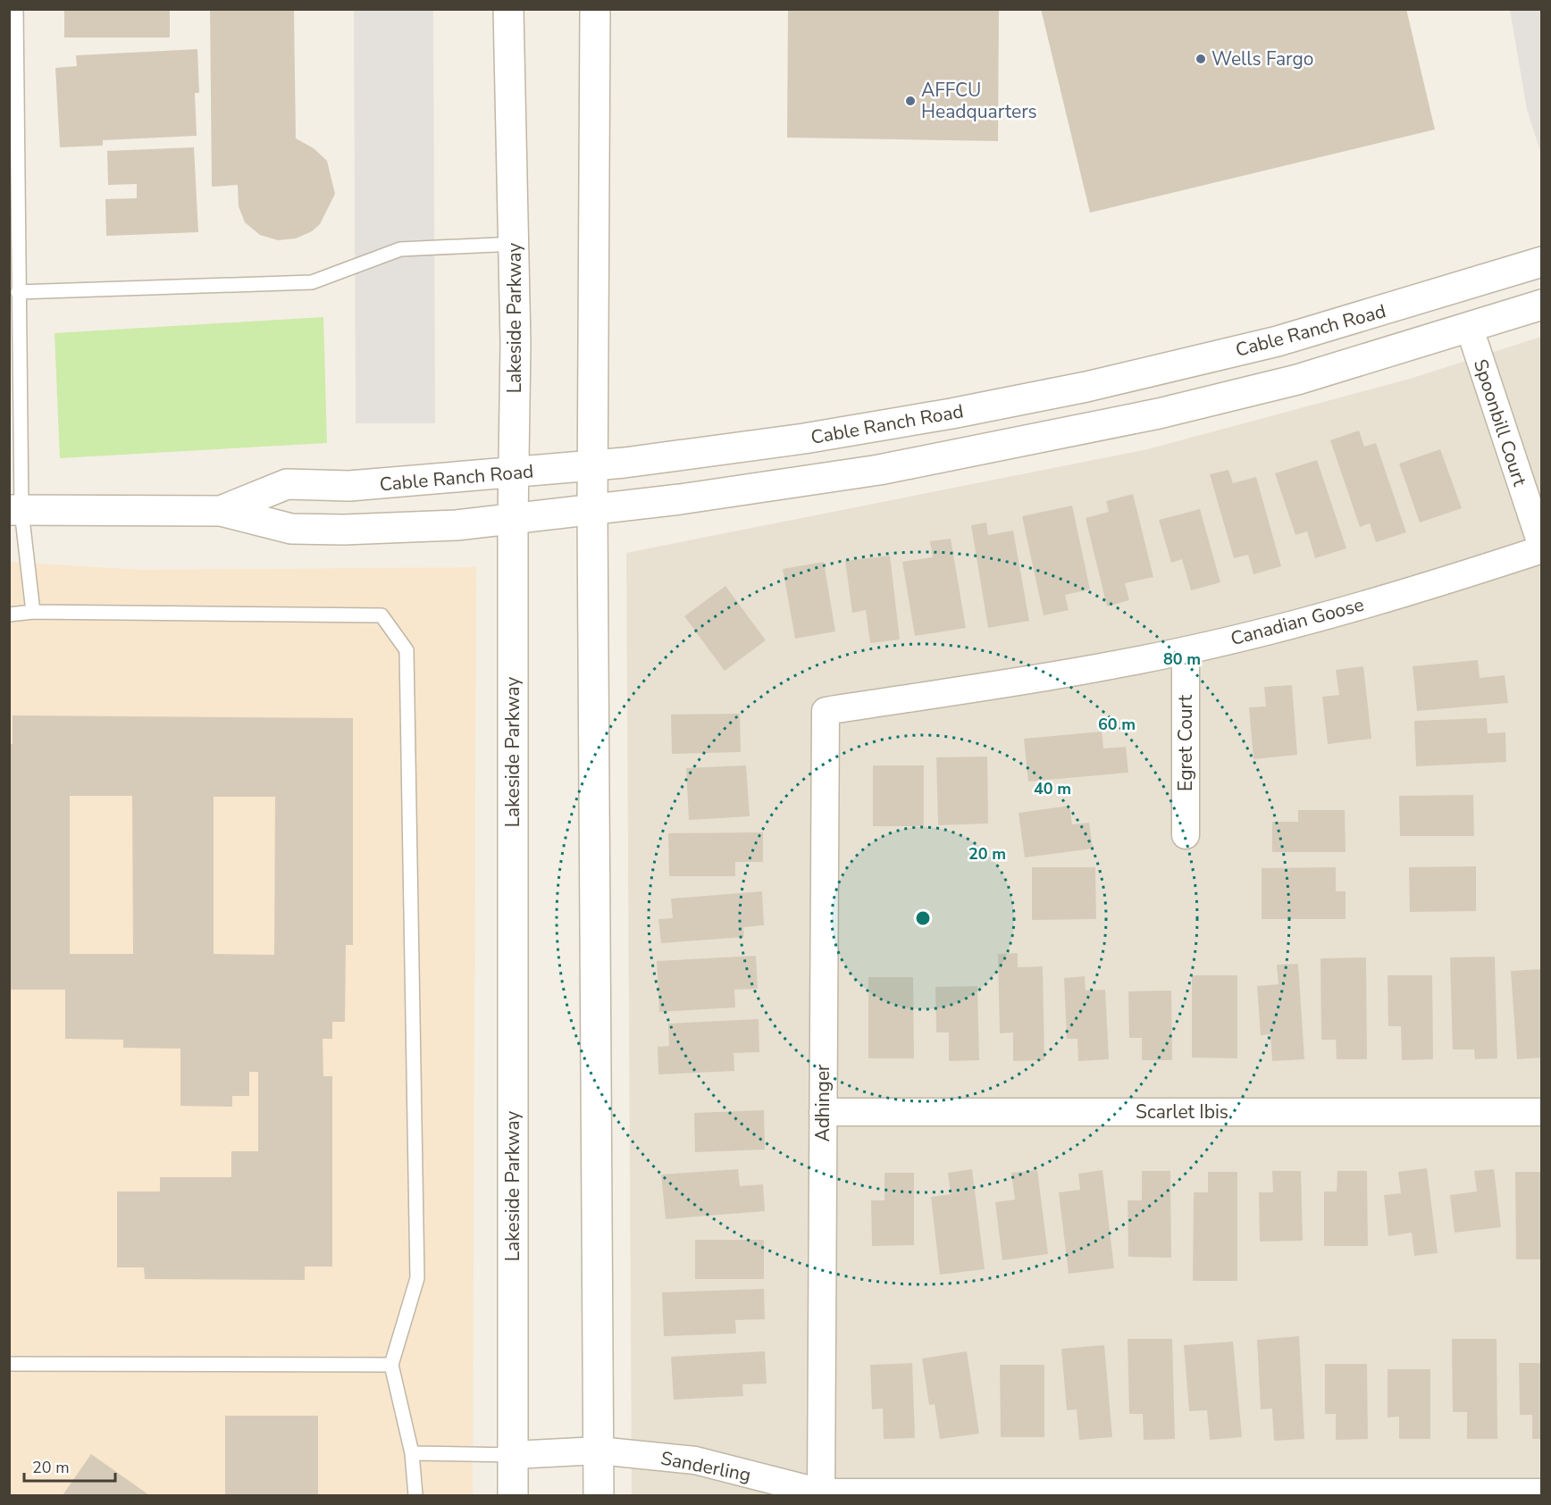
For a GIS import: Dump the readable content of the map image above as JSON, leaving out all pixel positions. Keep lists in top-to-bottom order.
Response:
{
  "streets": {
    "street": [
      "Lakeside Parkway",
      "Cable Ranch Road",
      "Spoonbill Court",
      "Canadian Goose",
      "Egret Court",
      "Adhinger",
      "Scarlet Ibis",
      "Sanderling"
    ]
  },
  "crossings": [
    ["Lakeside Parkway", "Cable Ranch Road"],
    ["Lakeside Parkway", "Sanderling"],
    ["Cable Ranch Road", "Spoonbill Court"],
    ["Spoonbill Court", "Canadian Goose"],
    ["Canadian Goose", "Egret Court"],
    ["Canadian Goose", "Adhinger"],
    ["Adhinger", "Scarlet Ibis"],
    ["Adhinger", "Sanderling"]
  ],
  "places": ["Wells Fargo", "AFFCU Headquarters"],
  "scale_bar": "20 m",
  "rings": [
    "80 m",
    "60 m",
    "40 m",
    "20 m"
  ]
}
